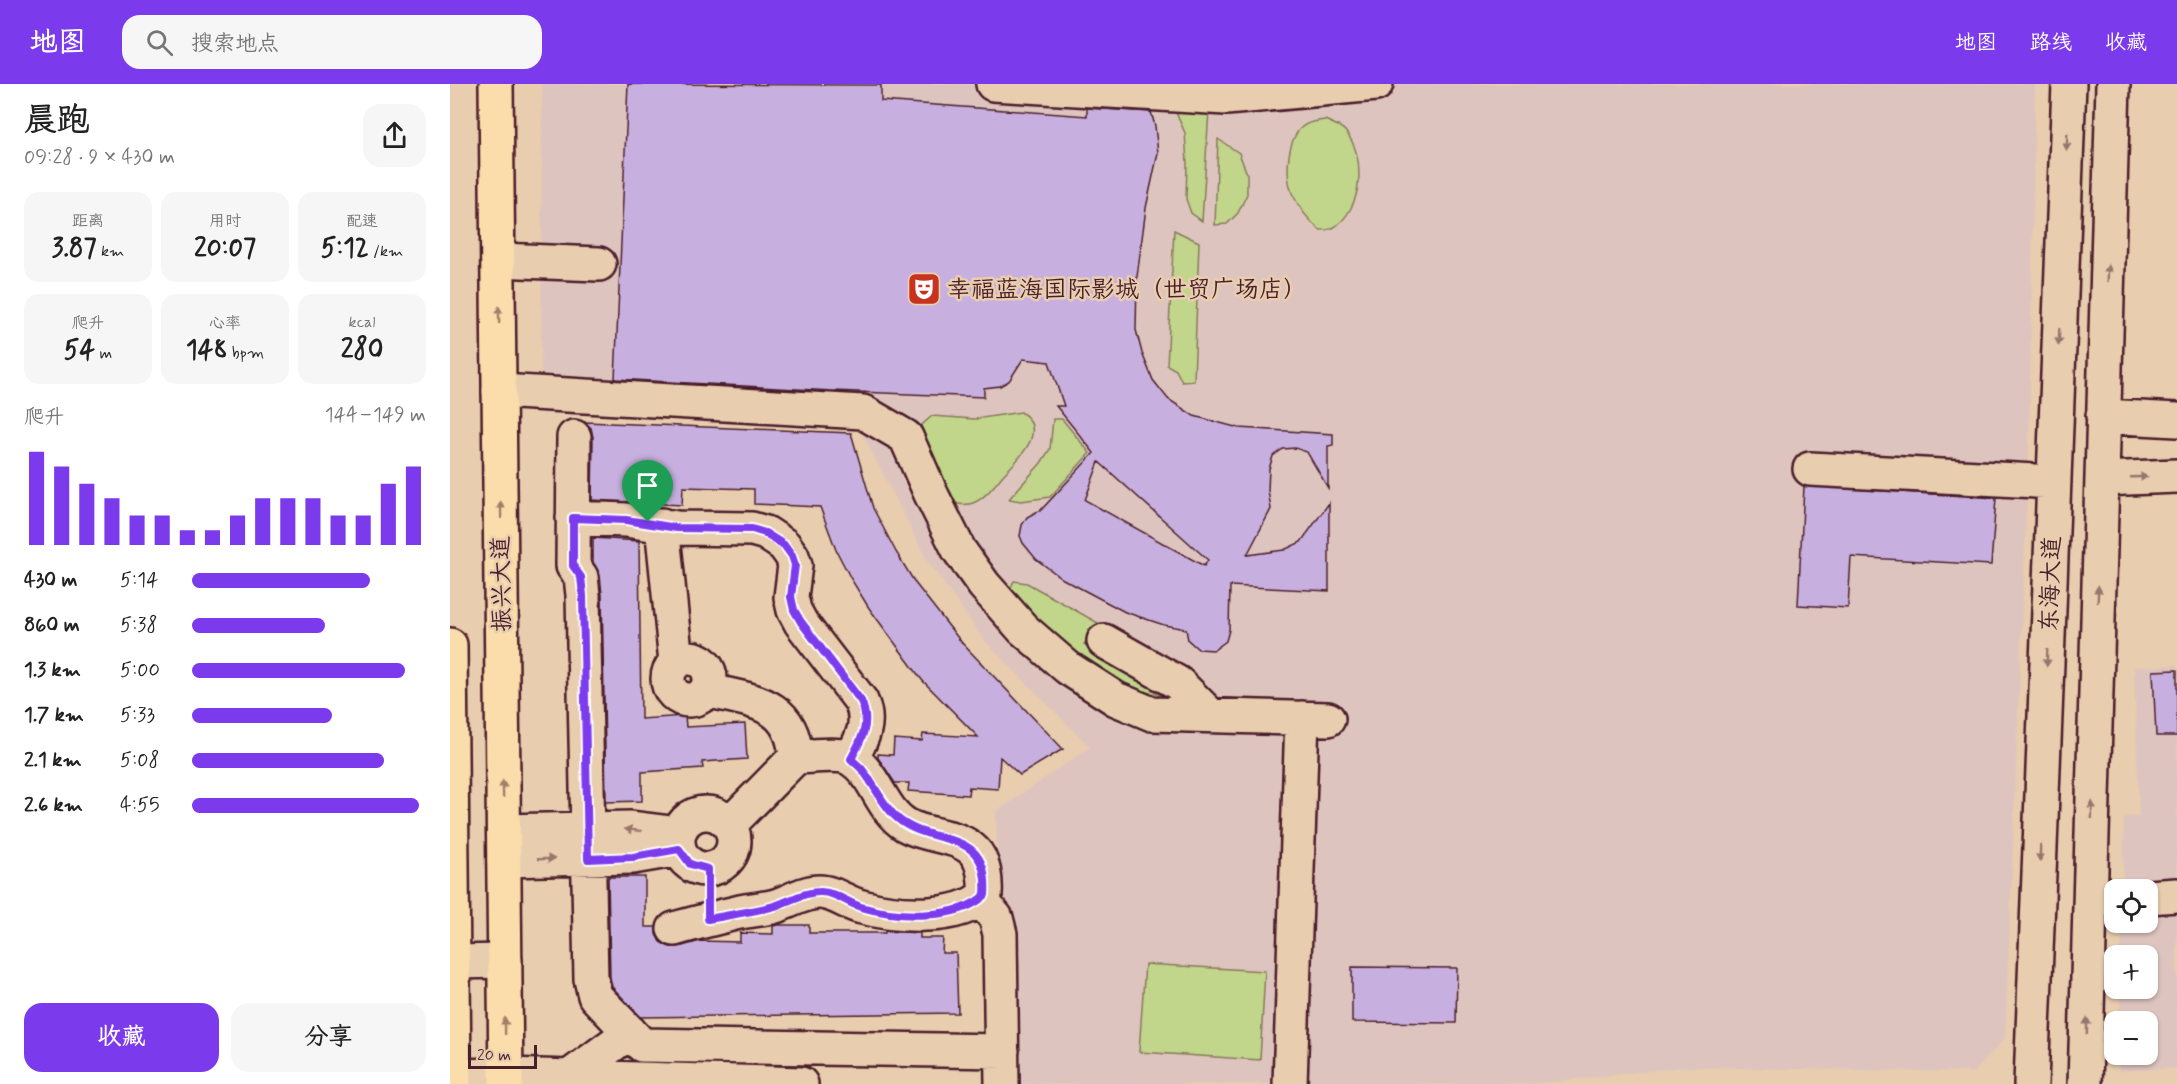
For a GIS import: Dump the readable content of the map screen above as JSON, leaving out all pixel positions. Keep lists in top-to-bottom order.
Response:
{
  "streets": {
    "main road": ["振兴大道"],
    "street": ["东海大道"]
  },
  "places": {
    "theatre": ["幸福蓝海国际影城（世贸广场店）"]
  },
  "scale_bar": "20 m",
  "page": {
    "header": "地图",
    "search": "搜索地点",
    "nav": ["地图", "路线", "收藏"],
    "heading": ["晨跑", "09:28 · 9 × 430 m"],
    "stats": [
      ["距离", "3.87 km"],
      ["用时", "20:07"],
      ["配速", "5:12 /km"],
      ["爬升", "54 m"],
      ["心率", "148 bpm"],
      ["kcal", "280"]
    ],
    "chart": ["爬升", "144–149 m"],
    "list": [
      {
        "name": "430 m",
        "note": "5:14"
      },
      {
        "name": "860 m",
        "note": "5:38"
      },
      {
        "name": "1.3 km",
        "note": "5:00"
      },
      {
        "name": "1.7 km",
        "note": "5:33"
      },
      {
        "name": "2.1 km",
        "note": "5:08"
      },
      {
        "name": "2.6 km",
        "note": "4:55"
      }
    ],
    "map_buttons": ["+", "−"],
    "buttons": ["收藏", "分享"],
    "scale": "20 m"
  }
}
